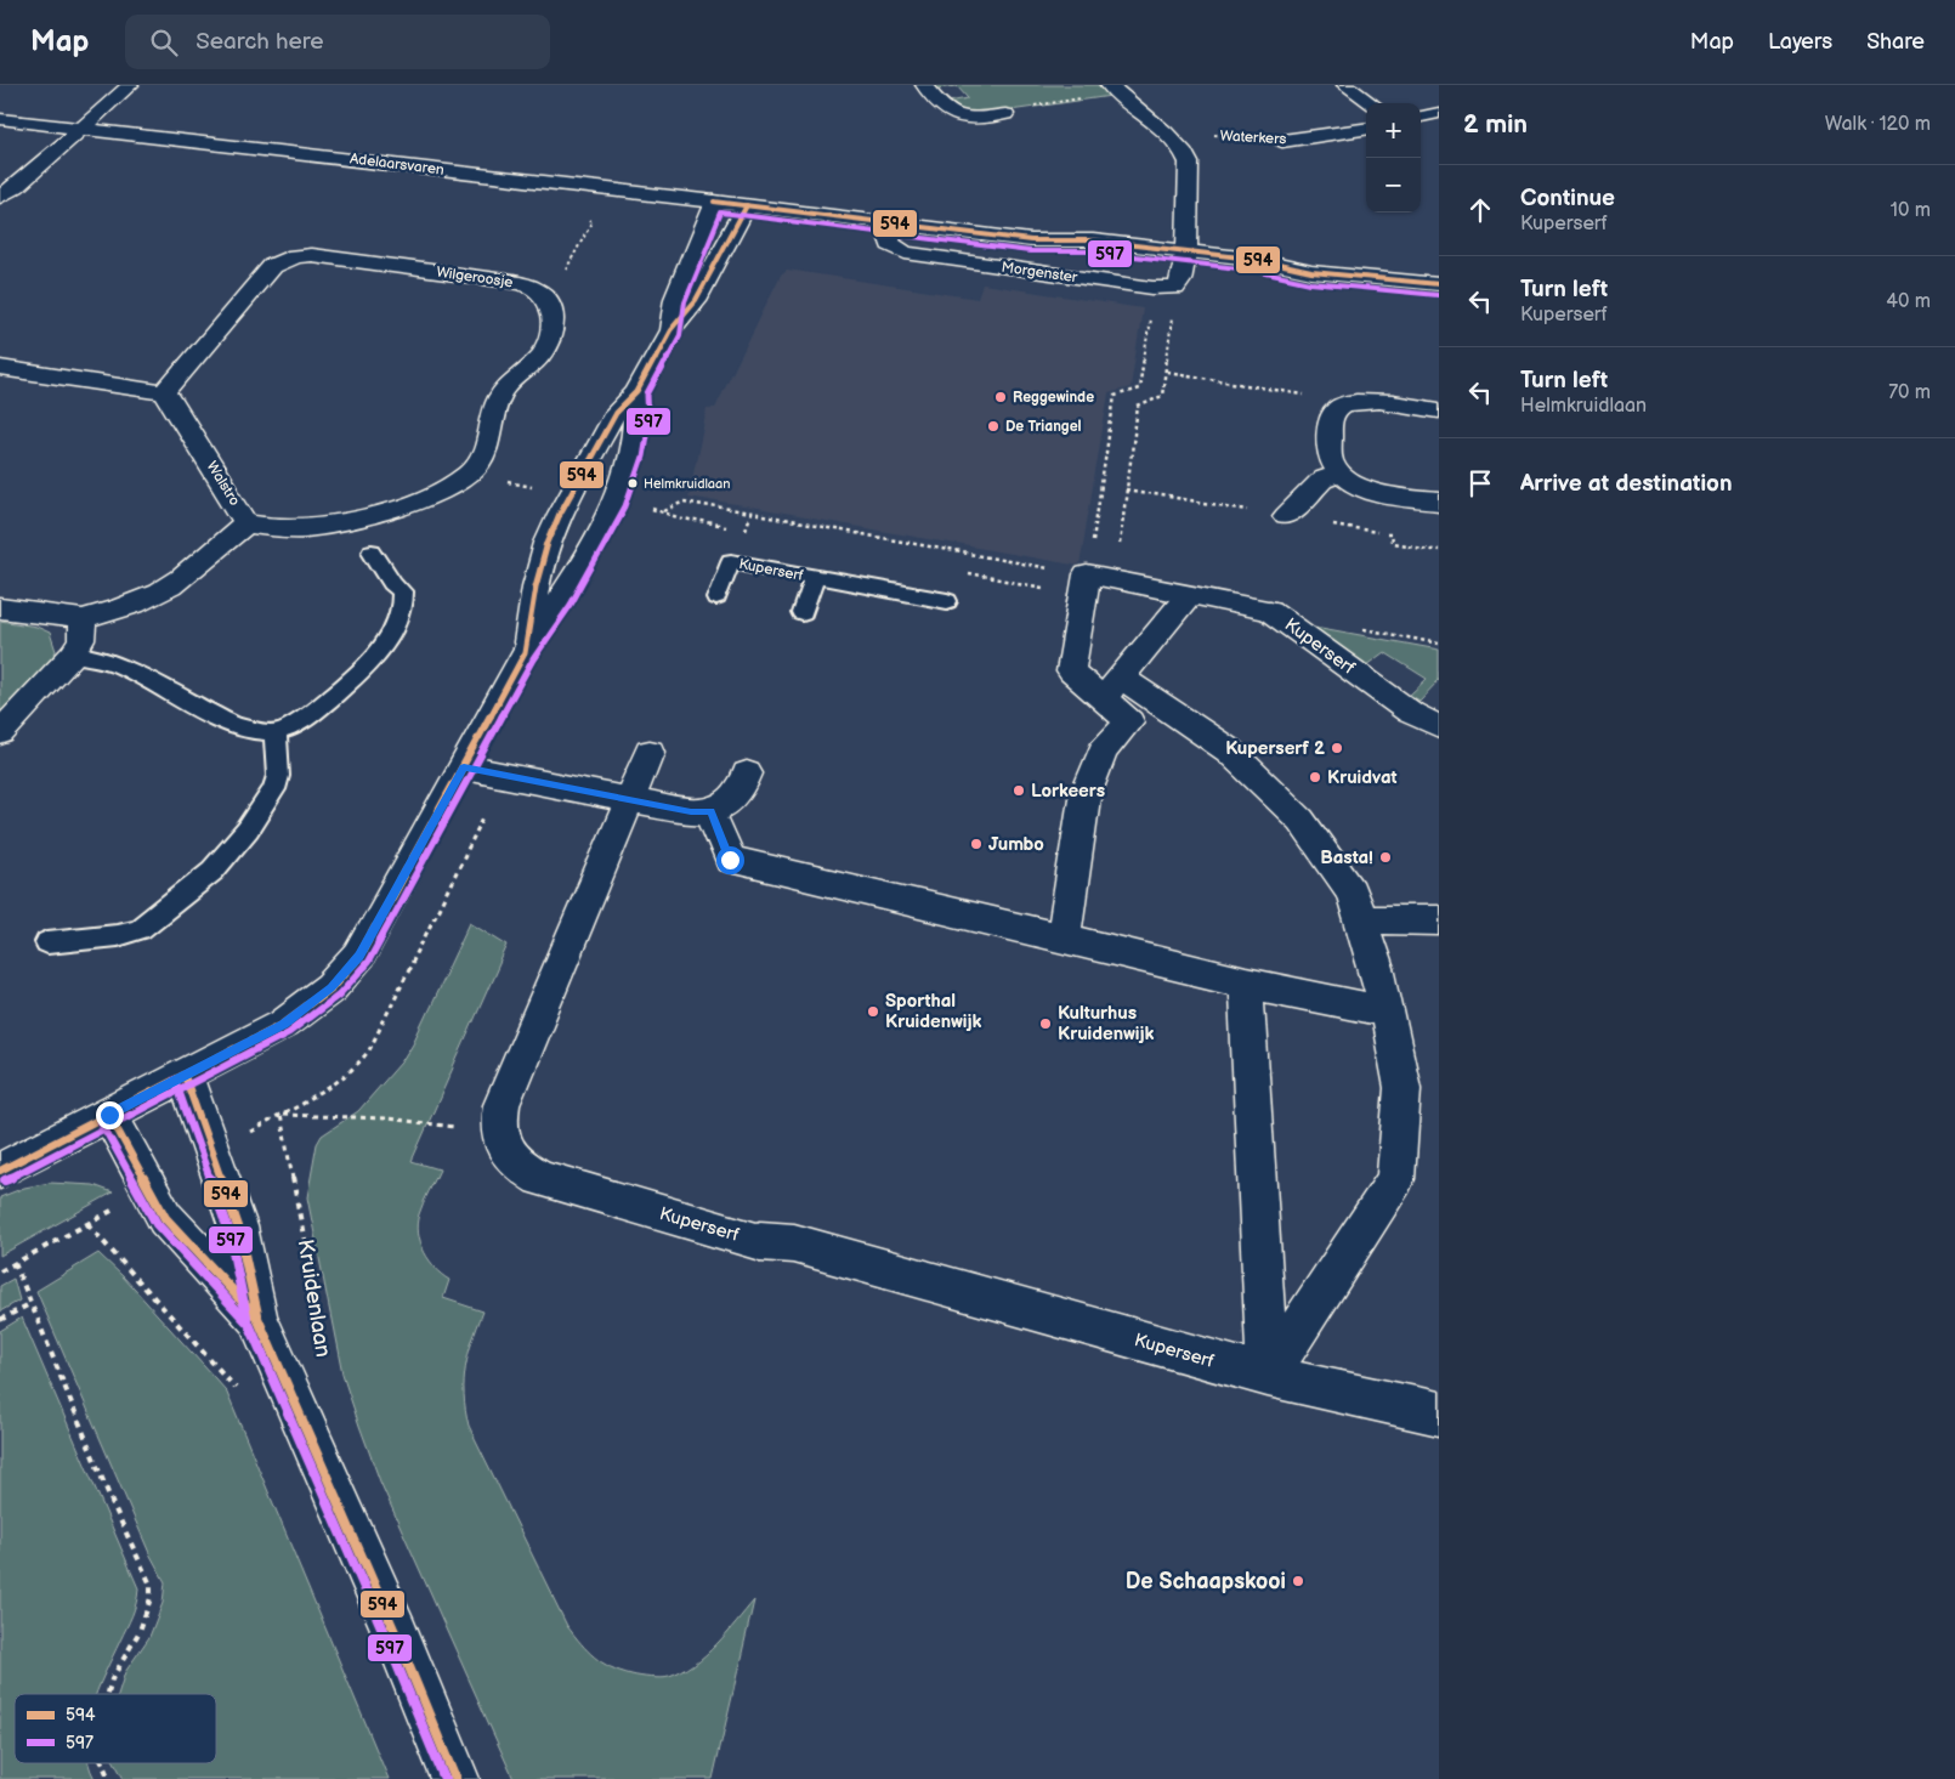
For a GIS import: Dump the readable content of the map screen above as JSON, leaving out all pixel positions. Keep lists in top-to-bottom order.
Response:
{
  "streets": {
    "street": [
      "Waterkers",
      "Adelaarsvaren",
      "Morgenster",
      "Wilgeroosje",
      "Walstro",
      "Kuperserf"
    ],
    "path": ["Kruidenlaan"]
  },
  "crossings": [
    ["Adelaarsvaren", "Morgenster"],
    ["Wilgeroosje", "Walstro"],
    ["Kuperserf", "Kruidenlaan"]
  ],
  "places": [
    "Reggewinde",
    "De Triangel",
    "Helmkruidlaan",
    "Kuperserf 2",
    "Kruidvat",
    "Lorkeers",
    "Jumbo",
    "Basta!",
    "Sporthal Kruidenwijk",
    "Kulturhus Kruidenwijk",
    "De Schaapskooi"
  ],
  "lines": ["transit line 594", "transit line 597"],
  "legend": ["594", "597"],
  "page": {
    "header": "Map",
    "search": "Search here",
    "nav": ["Map", "Layers", "Share"],
    "heading": ["2 min", "Walk · 120 m"],
    "map_buttons": ["+", "−"],
    "list": [
      ["Continue", "Kuperserf", "10 m"],
      ["Turn left", "Kuperserf", "40 m"],
      ["Turn left", "Helmkruidlaan", "70 m"],
      "Arrive at destination"
    ]
  }
}
